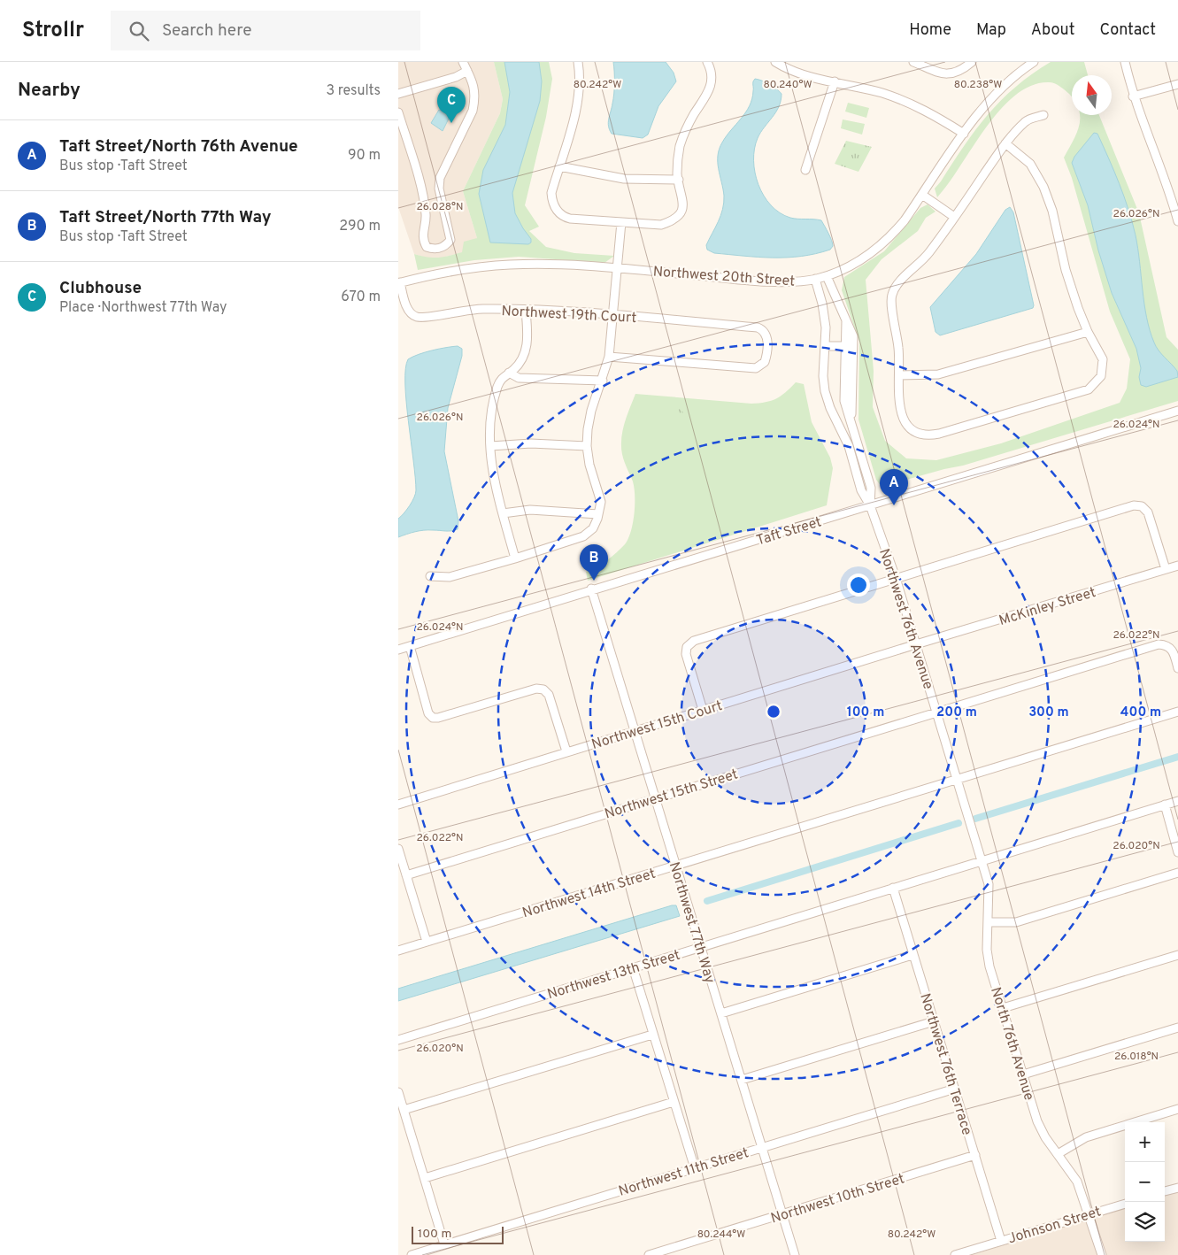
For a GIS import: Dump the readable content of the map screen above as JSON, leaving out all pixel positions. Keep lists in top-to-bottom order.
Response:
{
  "streets": {
    "street": [
      "Northwest 20th Street",
      "Northwest 19th Court",
      "Taft Street",
      "McKinley Street",
      "Northwest 76th Avenue",
      "Northwest 15th Court",
      "Northwest 15th Street",
      "Northwest 14th Street",
      "Northwest 77th Way",
      "Northwest 13th Street",
      "North 76th Avenue",
      "Northwest 76th Terrace",
      "Northwest 11th Street",
      "Northwest 10th Street",
      "Johnson Street"
    ]
  },
  "crossings": [
    ["Northwest 20th Street", "Northwest 19th Court"],
    ["Northwest 20th Street", "Northwest 76th Avenue"],
    ["Taft Street", "Northwest 76th Avenue"],
    ["Taft Street", "Northwest 77th Way"],
    ["McKinley Street", "Northwest 76th Avenue"],
    ["McKinley Street", "Northwest 15th Court"],
    ["Northwest 76th Avenue", "Northwest 15th Court"],
    ["Northwest 76th Avenue", "Northwest 15th Street"],
    ["Northwest 76th Avenue", "Northwest 14th Street"],
    ["Northwest 76th Avenue", "Northwest 13th Street"],
    ["Northwest 76th Avenue", "North 76th Avenue"],
    ["Northwest 15th Court", "Northwest 77th Way"],
    ["Northwest 15th Street", "Northwest 77th Way"],
    ["Northwest 14th Street", "Northwest 77th Way"],
    ["Northwest 77th Way", "Northwest 13th Street"],
    ["Northwest 77th Way", "Northwest 11th Street"],
    ["Northwest 77th Way", "Northwest 10th Street"],
    ["Northwest 13th Street", "North 76th Avenue"],
    ["Northwest 13th Street", "Northwest 76th Terrace"],
    ["North 76th Avenue", "Johnson Street"],
    ["Northwest 76th Terrace", "Northwest 11th Street"],
    ["Northwest 76th Terrace", "Northwest 10th Street"],
    ["Northwest 76th Terrace", "Johnson Street"]
  ],
  "scale_bar": "100 m",
  "north": "top",
  "page": {
    "header": "Strollr",
    "search": "Search here",
    "nav": [
      "Home",
      "Map",
      "About",
      "Contact"
    ],
    "heading": ["Nearby", "3 results"],
    "pins": ["C", "A", "B"],
    "list": [
      {
        "mark": "A",
        "name": "Taft Street/North 76th Avenue",
        "note": "Bus stop · Taft Street",
        "value": "90 m"
      },
      {
        "mark": "B",
        "name": "Taft Street/North 77th Way",
        "note": "Bus stop · Taft Street",
        "value": "290 m"
      },
      {
        "mark": "C",
        "name": "Clubhouse",
        "note": "Place · Northwest 77th Way",
        "value": "670 m"
      }
    ],
    "map_buttons": ["+", "−"],
    "scale": "100 m"
  },
  "coordinates": [
    "80.242°W",
    "80.240°W",
    "80.238°W",
    "26.028°N",
    "26.026°N",
    "26.024°N",
    "26.022°N",
    "26.020°N",
    "26.018°N",
    "80.244°W"
  ],
  "rings": [
    "100 m",
    "200 m",
    "300 m",
    "400 m"
  ]
}
